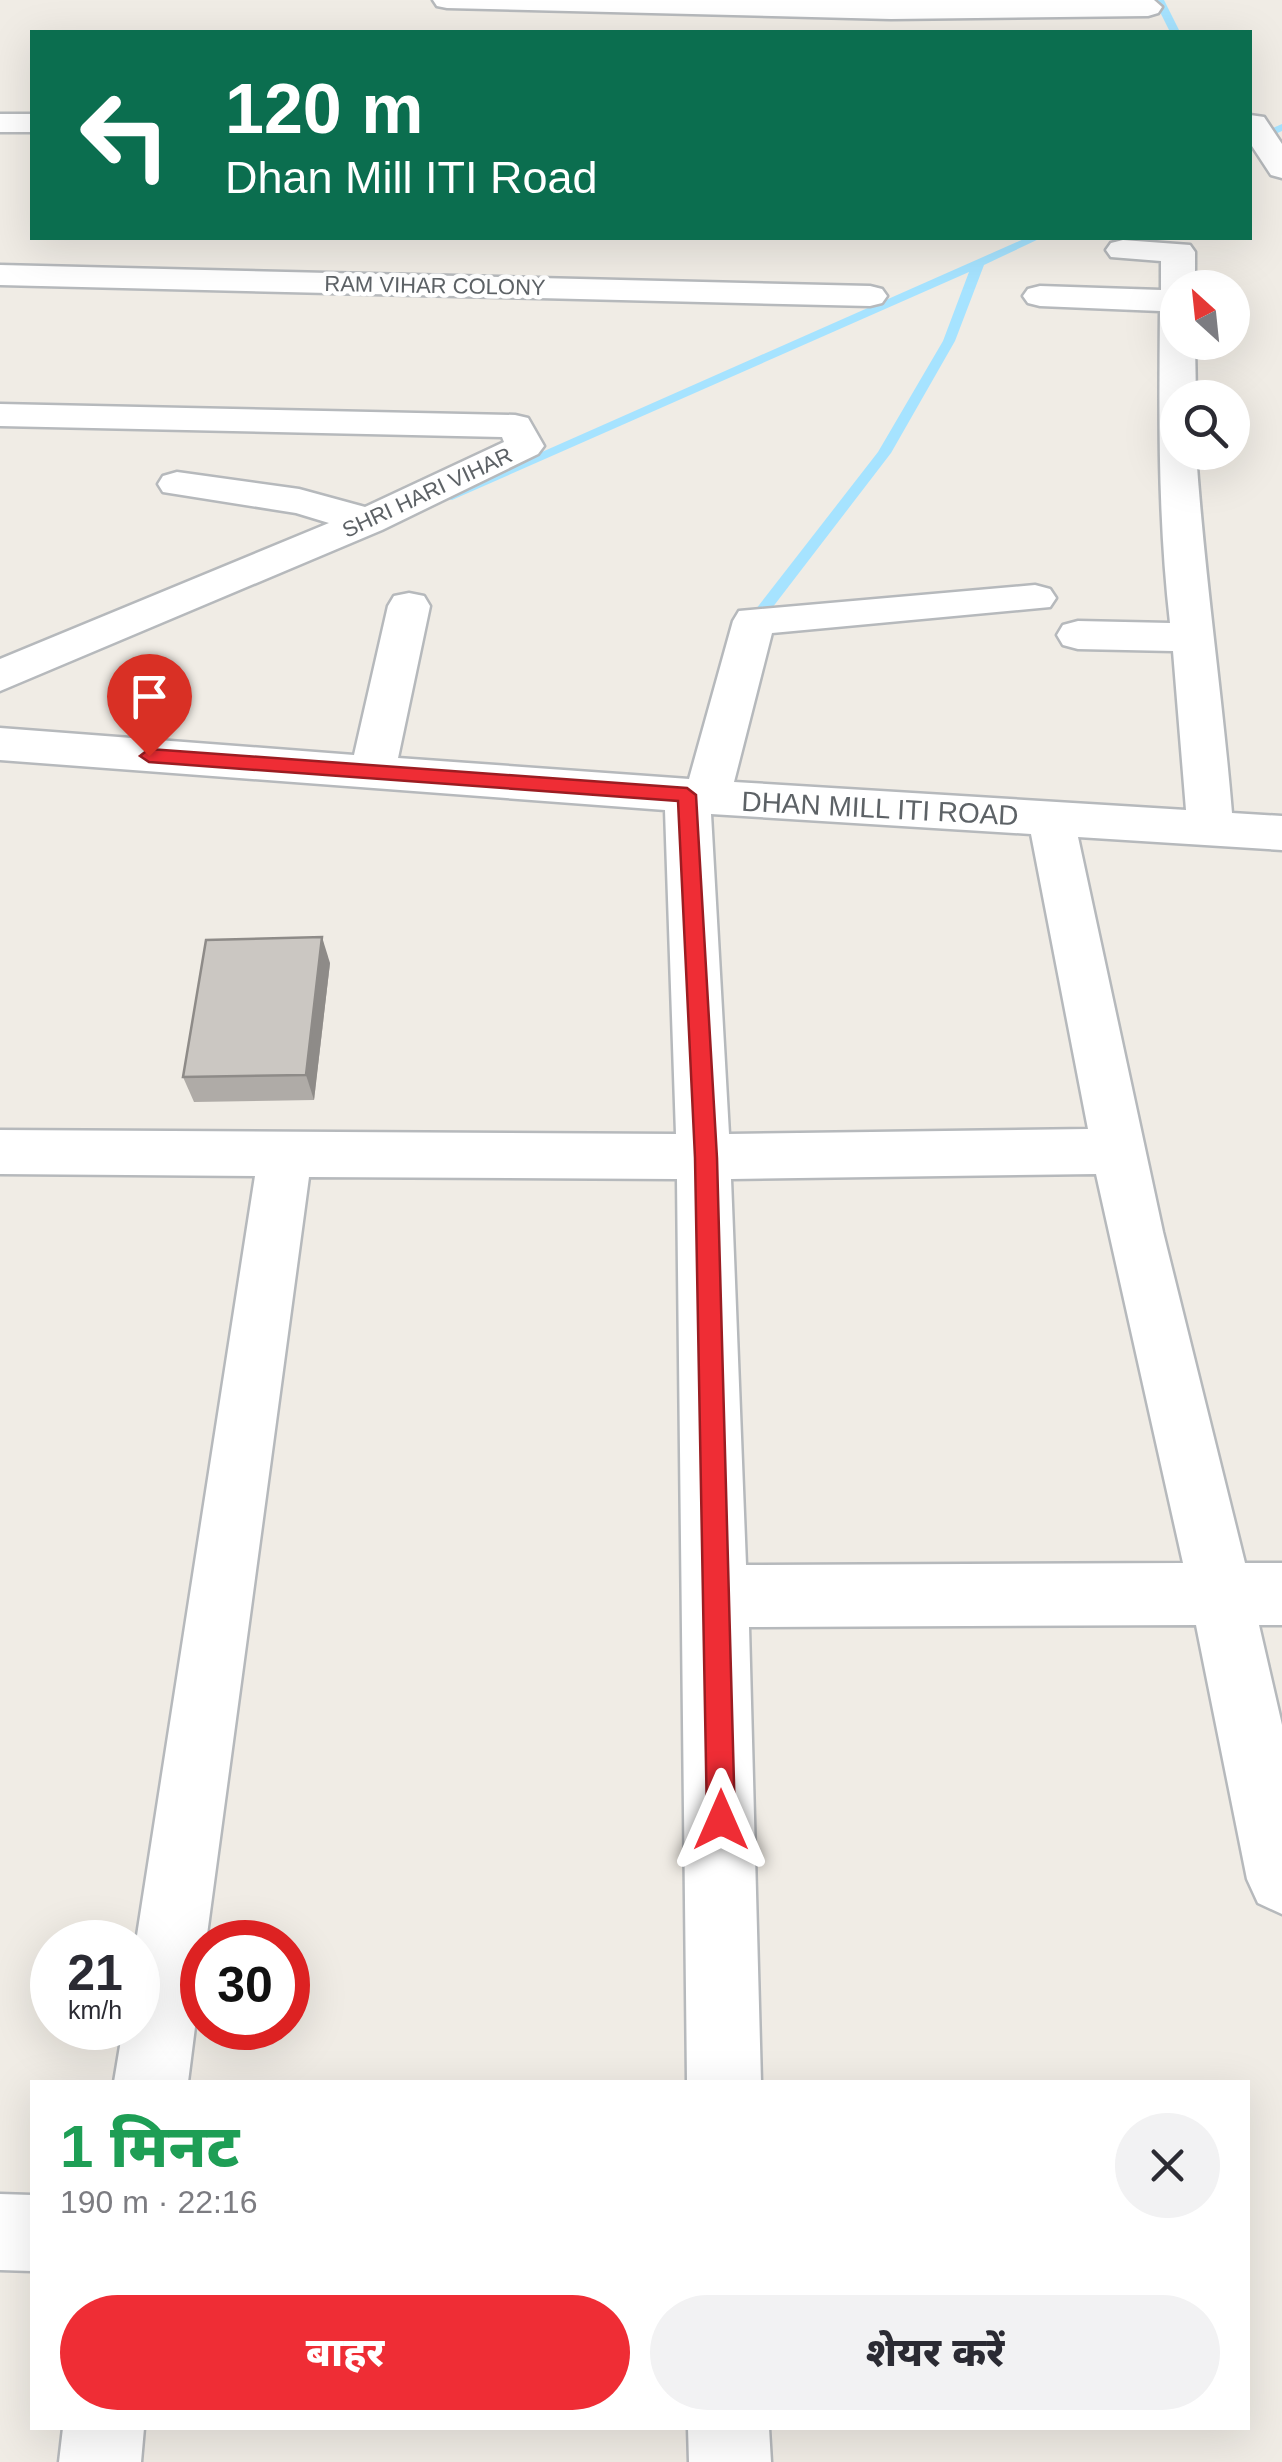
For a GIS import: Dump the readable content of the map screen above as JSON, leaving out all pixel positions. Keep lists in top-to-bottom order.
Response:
{
  "streets": {
    "street": ["RAM VIHAR COLONY", "SHRI HARI VIHAR", "DHAN MILL ITI ROAD"]
  },
  "north": "top left",
  "page": {
    "turn": ["120 m", "Dhan Mill ITI Road"],
    "speed": "21 km/h",
    "limit": "30",
    "heading": ["1 मिनट", "190 m · 22:16"],
    "buttons": ["बाहर", "शेयर करें"]
  }
}
